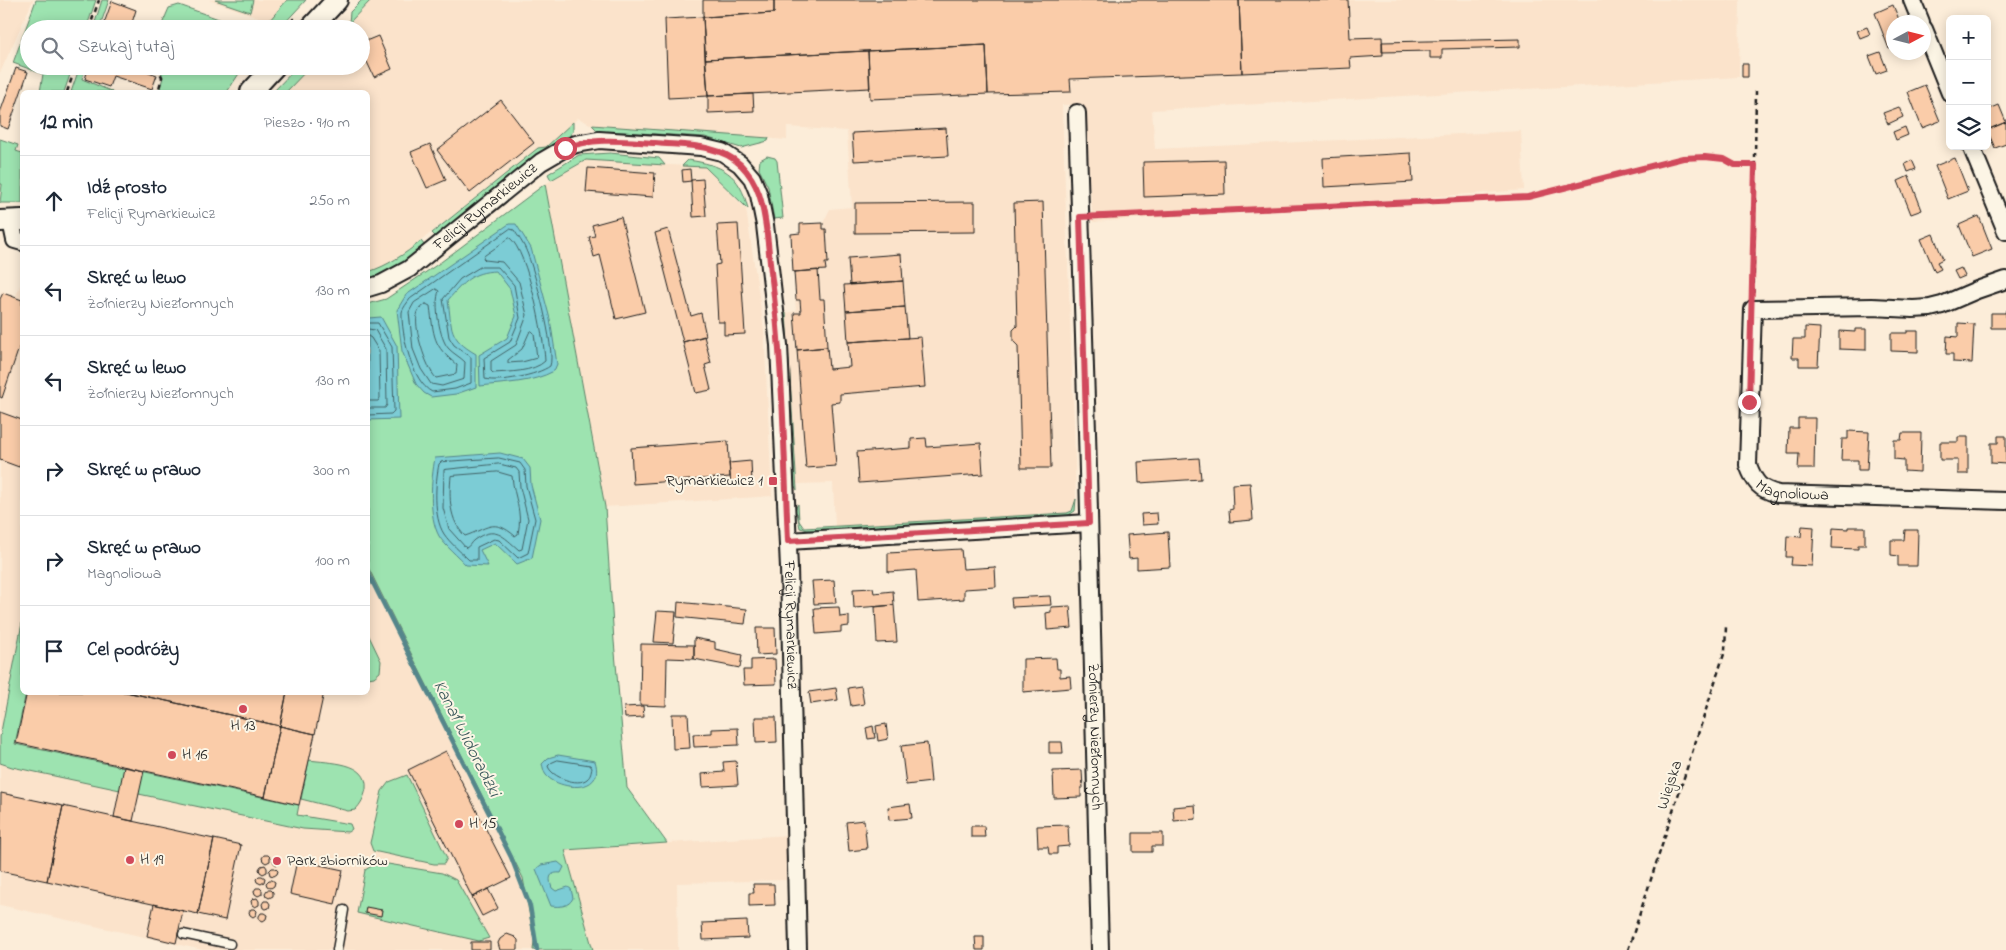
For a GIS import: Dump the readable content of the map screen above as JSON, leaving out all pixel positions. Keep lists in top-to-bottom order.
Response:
{
  "streets": {
    "street": ["Felicji Rymarkiewicz", "Magnoliowa", "Żołnierzy Niezłomnych"],
    "path": ["Wiejska"]
  },
  "water": ["Kanał Widoradzki"],
  "places": {
    "transit": ["Rymarkiewicz 1"],
    "other": [
      "H 13",
      "H 16",
      "H 15",
      "H 19",
      "Park zbiorników"
    ]
  },
  "north": "right",
  "page": {
    "map_buttons": ["+", "−"],
    "search": "Szukaj tutaj",
    "heading": ["12 min", "Pieszo · 910 m"],
    "list": [
      ["Idź prosto", "Felicji Rymarkiewicz", "250 m"],
      ["Skręć w lewo", "Żołnierzy Niezłomnych", "130 m"],
      ["Skręć w lewo", "Żołnierzy Niezłomnych", "130 m"],
      ["Skręć w prawo", "300 m"],
      ["Skręć w prawo", "Magnoliowa", "100 m"],
      "Cel podróży"
    ]
  }
}
